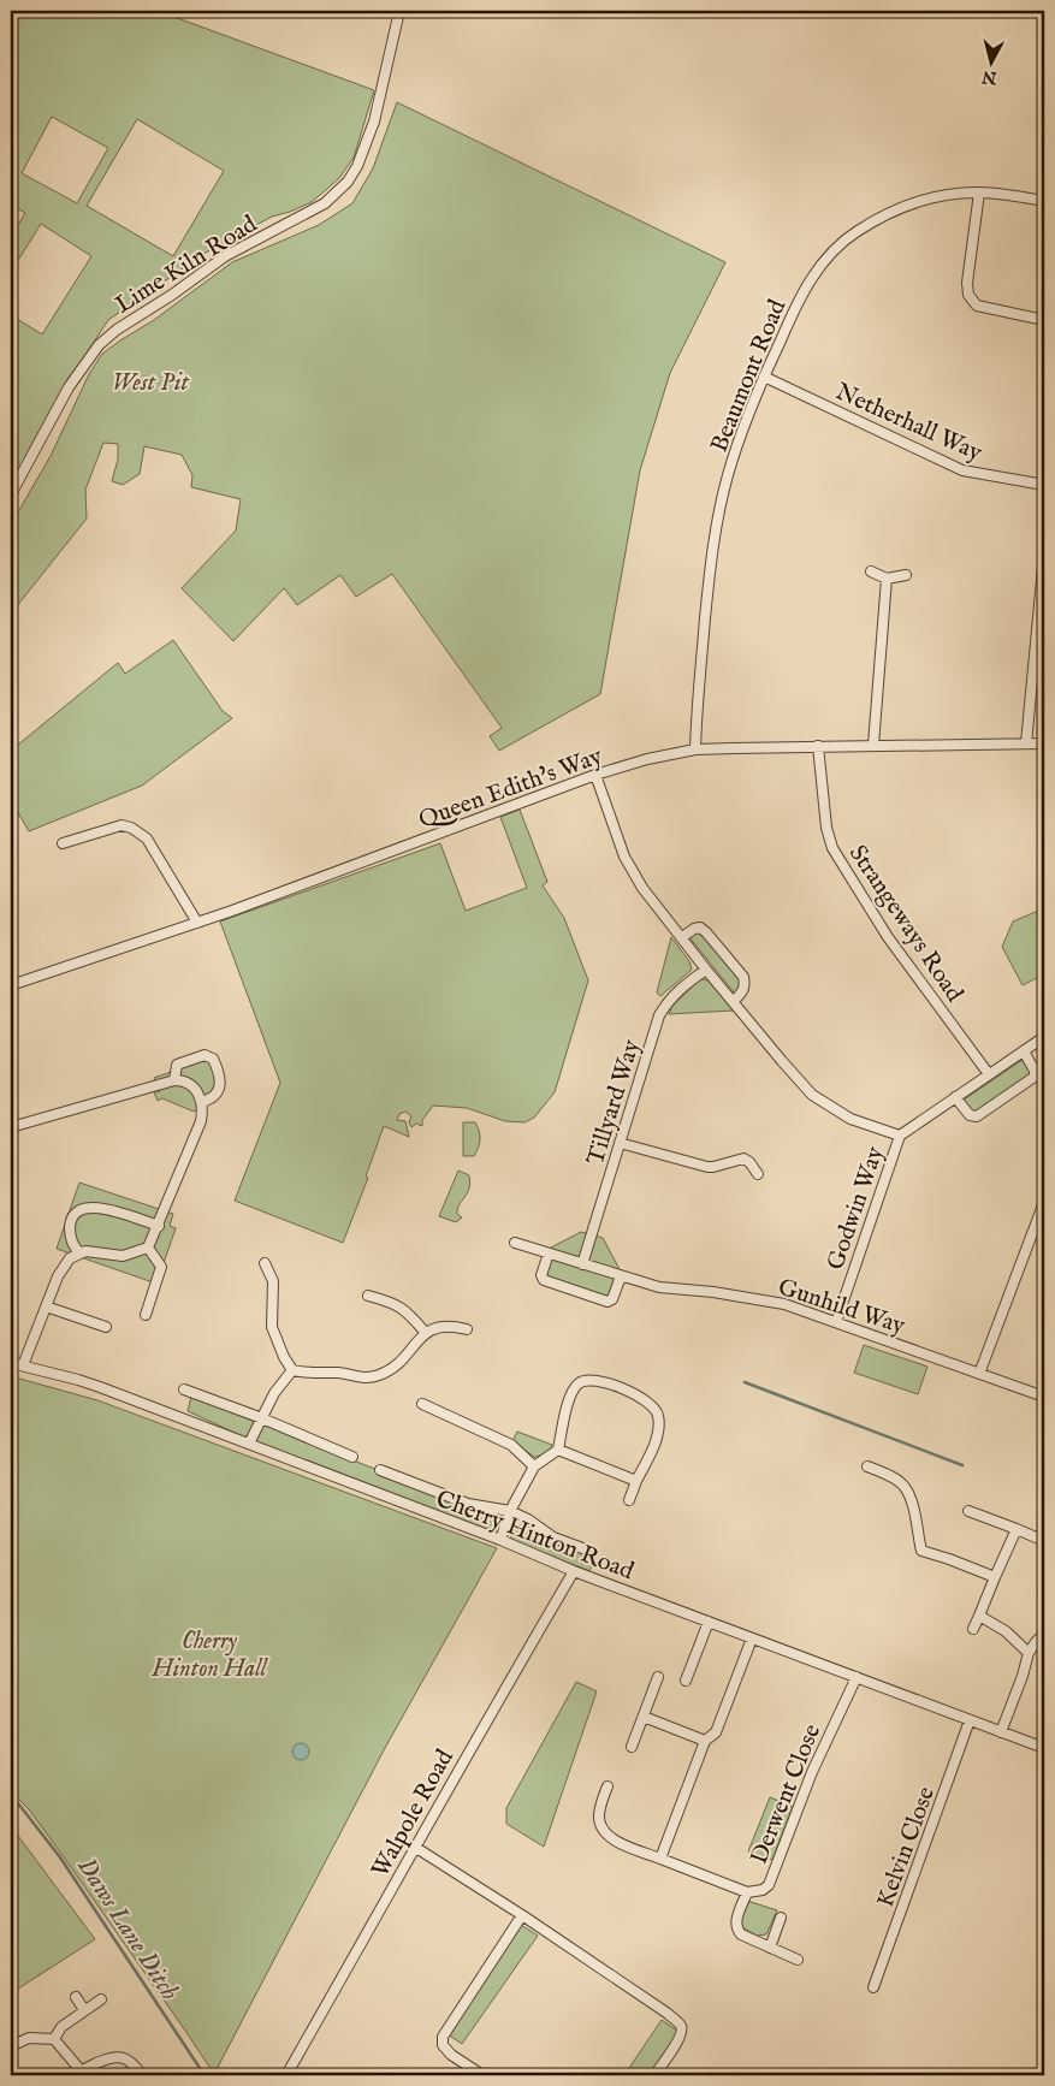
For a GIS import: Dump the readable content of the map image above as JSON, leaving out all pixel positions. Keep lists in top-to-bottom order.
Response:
{
  "streets": {
    "street": [
      "Lime Kiln Road",
      "Beaumont Road",
      "Netherhall Way",
      "Queen Edith's Way",
      "Strangeways Road",
      "Tillyard Way",
      "Godwin Way",
      "Gunhild Way",
      "Cherry Hinton Road",
      "Derwent Close",
      "Walpole Road",
      "Kelvin Close"
    ]
  },
  "crossings": [
    ["Beaumont Road", "Netherhall Way"],
    ["Beaumont Road", "Queen Edith's Way"],
    ["Queen Edith's Way", "Strangeways Road"],
    ["Strangeways Road", "Godwin Way"],
    ["Tillyard Way", "Gunhild Way"],
    ["Godwin Way", "Gunhild Way"],
    ["Cherry Hinton Road", "Derwent Close"],
    ["Cherry Hinton Road", "Walpole Road"],
    ["Cherry Hinton Road", "Kelvin Close"]
  ],
  "water": ["Daws Lane Ditch"],
  "parks": ["West Pit", "Cherry Hinton Hall"],
  "north": "bottom"
}
